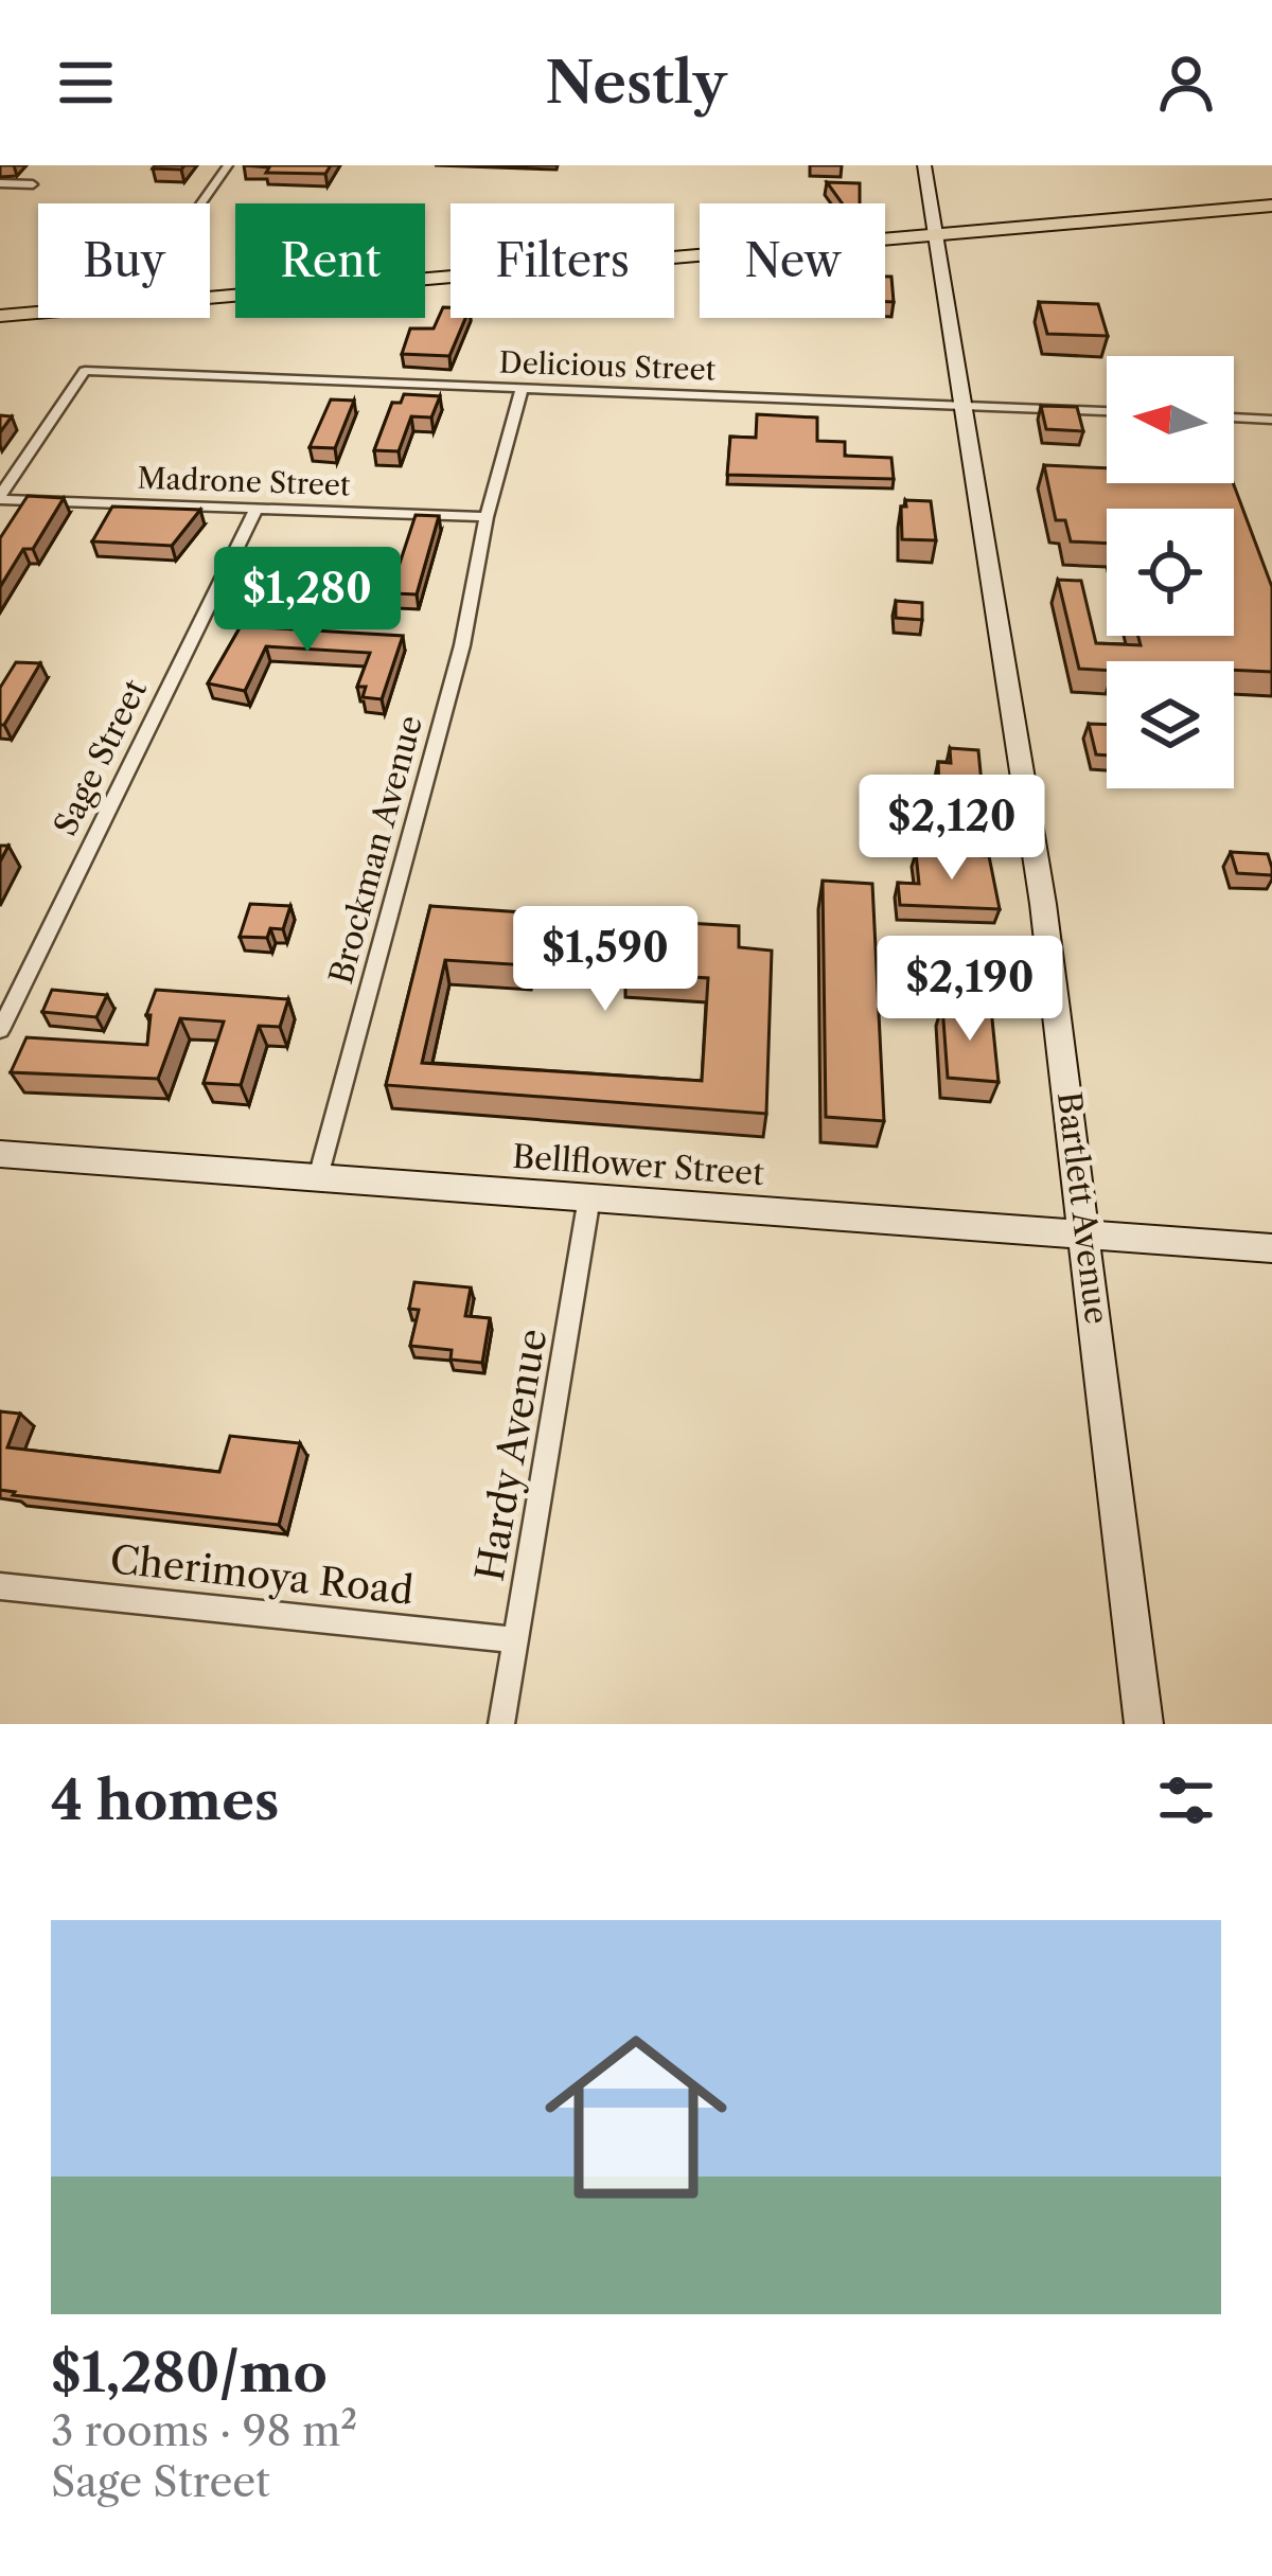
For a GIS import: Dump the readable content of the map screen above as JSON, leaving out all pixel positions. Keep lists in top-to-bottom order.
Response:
{
  "streets": {
    "street": [
      "Delicious Street",
      "Madrone Street",
      "Sage Street",
      "Brockman Avenue",
      "Bellflower Street",
      "Bartlett Avenue",
      "Hardy Avenue",
      "Cherimoya Road"
    ]
  },
  "crossings": [
    ["Delicious Street", "Madrone Street"],
    ["Delicious Street", "Brockman Avenue"],
    ["Delicious Street", "Bartlett Avenue"],
    ["Madrone Street", "Sage Street"],
    ["Madrone Street", "Brockman Avenue"],
    ["Brockman Avenue", "Bellflower Street"],
    ["Bellflower Street", "Bartlett Avenue"],
    ["Bellflower Street", "Hardy Avenue"],
    ["Hardy Avenue", "Cherimoya Road"]
  ],
  "north": "left",
  "page": {
    "header": "Nestly",
    "chip": [
      "Buy",
      "Rent",
      "Filters",
      "New"
    ],
    "price": [
      "$1,280",
      "$2,120",
      "$1,590",
      "$2,190"
    ],
    "heading": "4 homes",
    "list": [
      {
        "name": "$1,280/mo",
        "note": "3 rooms · 98 m² · Sage Street"
      }
    ]
  }
}
